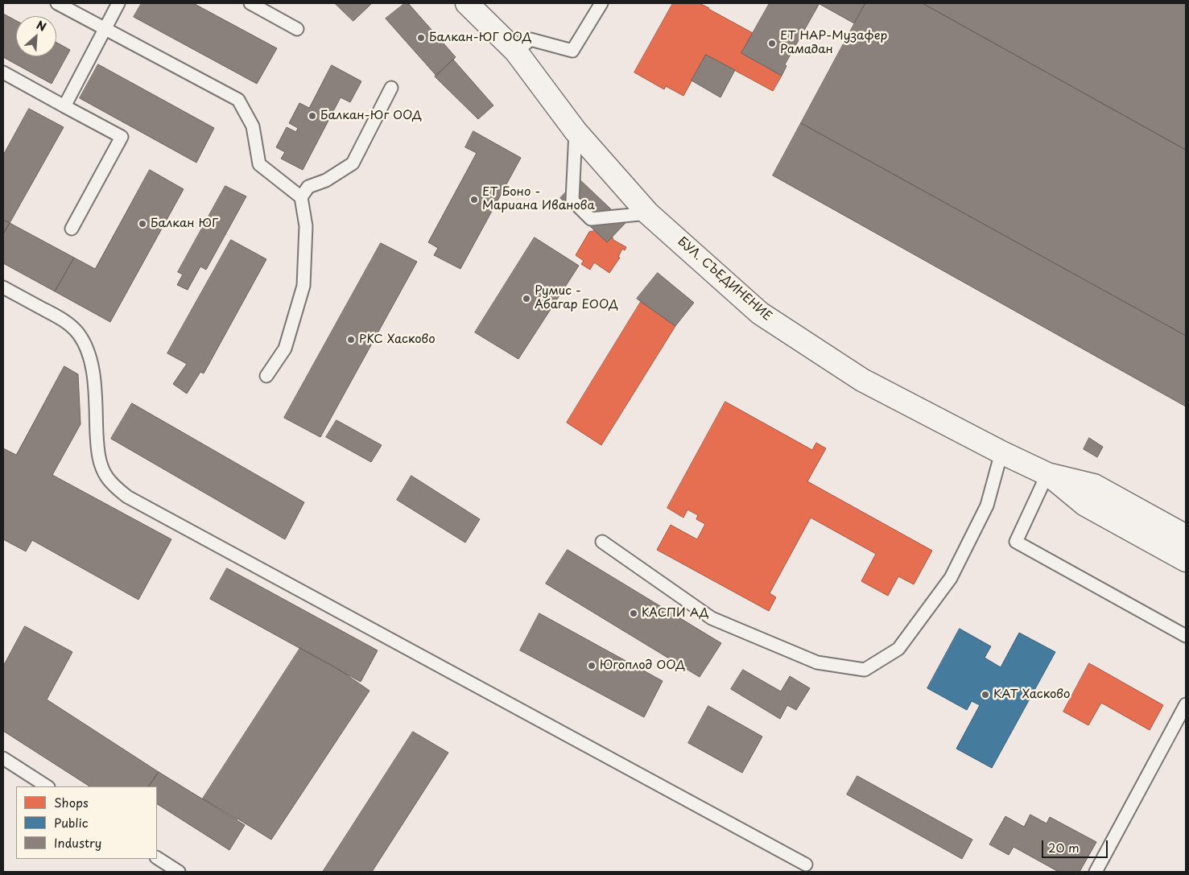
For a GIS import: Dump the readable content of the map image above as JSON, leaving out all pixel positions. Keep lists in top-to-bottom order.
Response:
{
  "streets": {
    "main road": ["БУЛ. СЪЕДИНЕНИЕ"]
  },
  "places": [
    "Балкан-ЮГ ООД",
    "ЕТ НАР-Музафер Рамадан",
    "Балкан-Юг ООД",
    "ЕТ Боно - Мариана Иванова",
    "Балкан ЮГ",
    "Румис - Абагар ЕООД",
    "РКС Хасково",
    "КАСПИ АД",
    "Югоплод ООД",
    "КАТ Хасково"
  ],
  "legend": ["Shops", "Public", "Industry"],
  "scale_bar": "20 m",
  "north": "top right"
}
